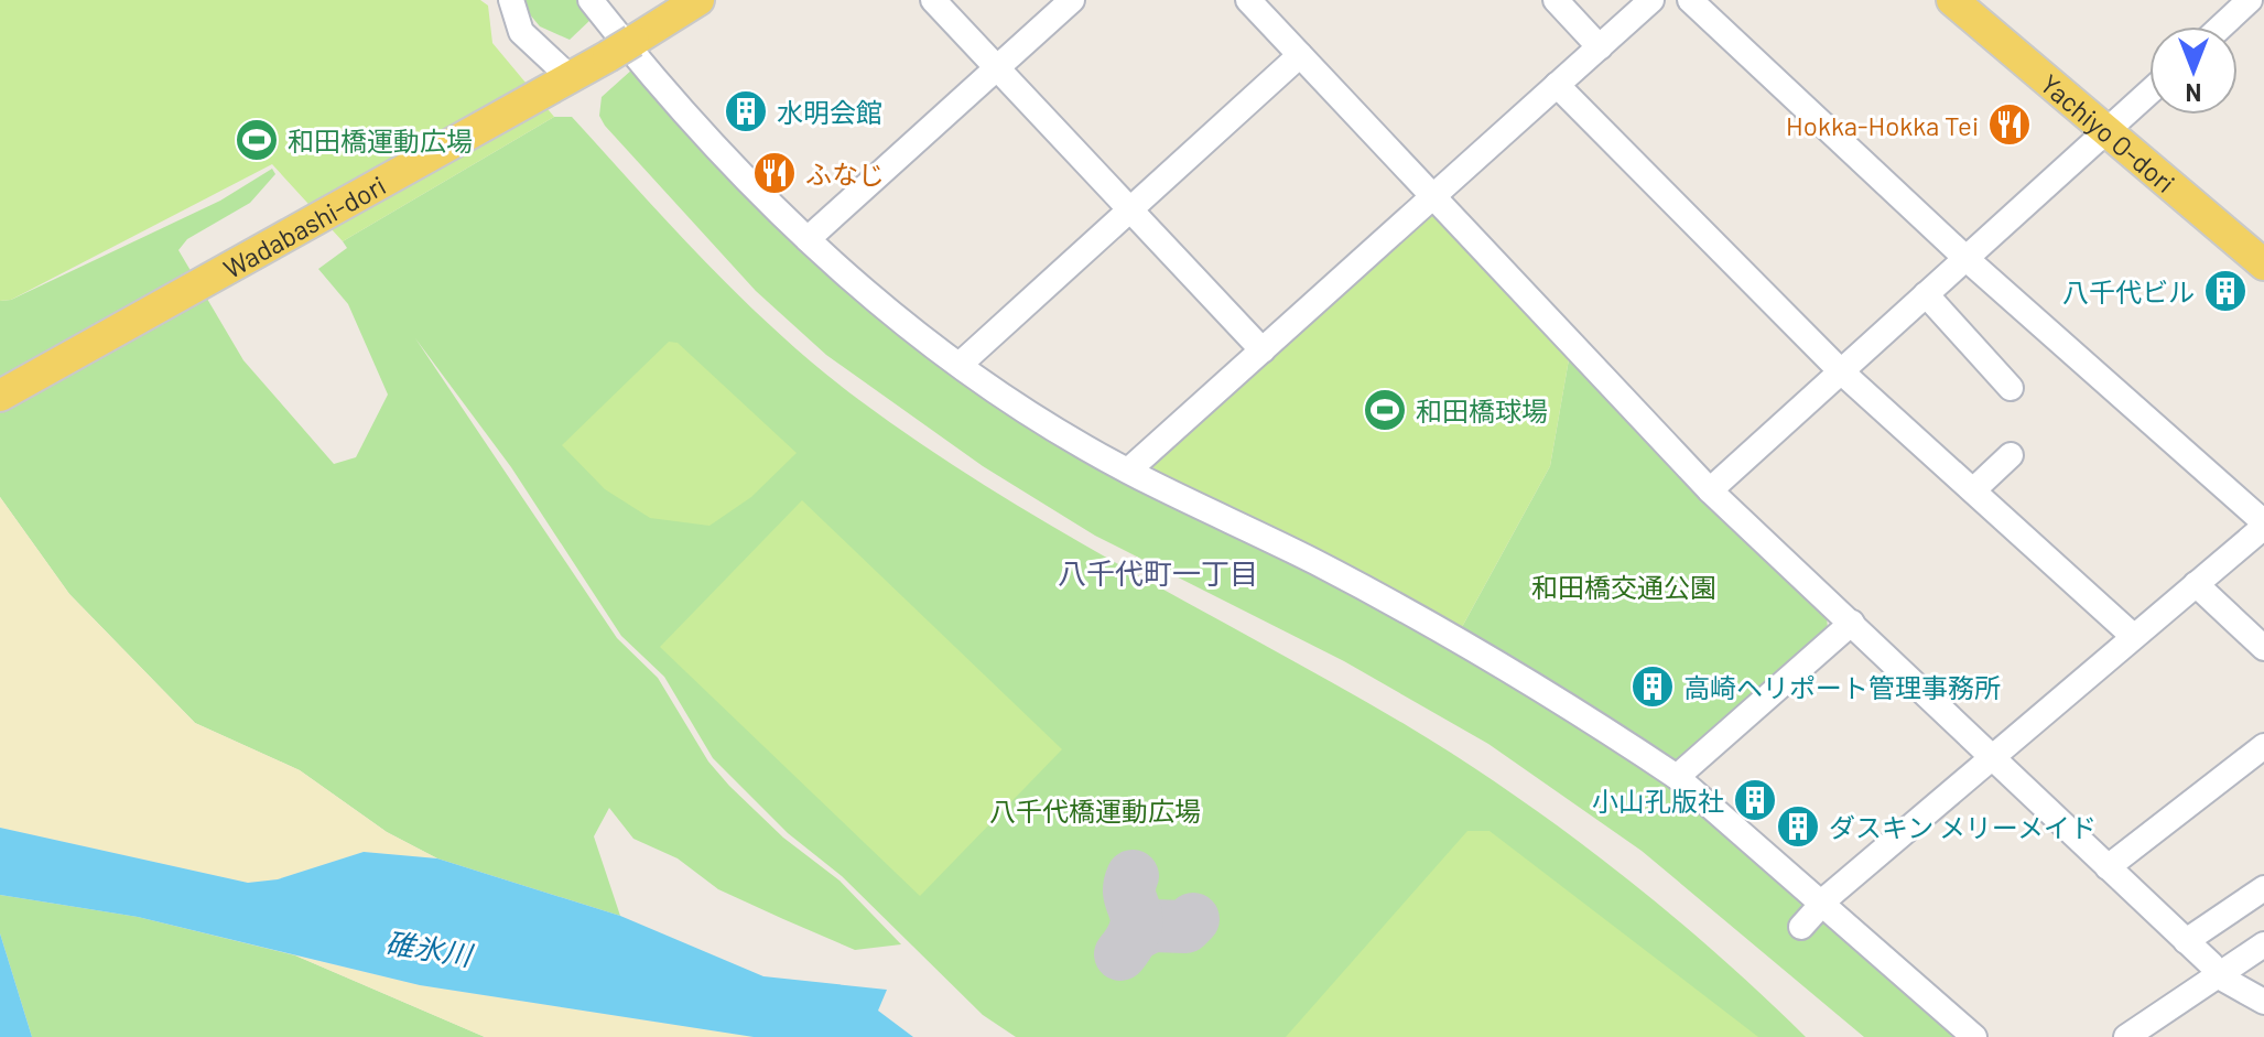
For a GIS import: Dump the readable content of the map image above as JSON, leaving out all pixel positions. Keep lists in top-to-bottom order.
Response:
{
  "streets": {
    "main road": ["Yachiyo O-dori", "Wadabashi-dori"]
  },
  "districts": ["八千代町一丁目"],
  "water": ["碓氷川"],
  "parks": ["和田橋交通公園", "八千代橋運動広場"],
  "places": {
    "building": [
      "水明会館",
      "八千代ビル",
      "高崎ヘリポート管理事務所",
      "小山孔版社",
      "ダスキン メリーメイド"
    ],
    "restaurant": ["Hokka-Hokka Tei", "ふなじ"],
    "sports": ["和田橋運動広場", "和田橋球場"]
  },
  "north": "bottom"
}
